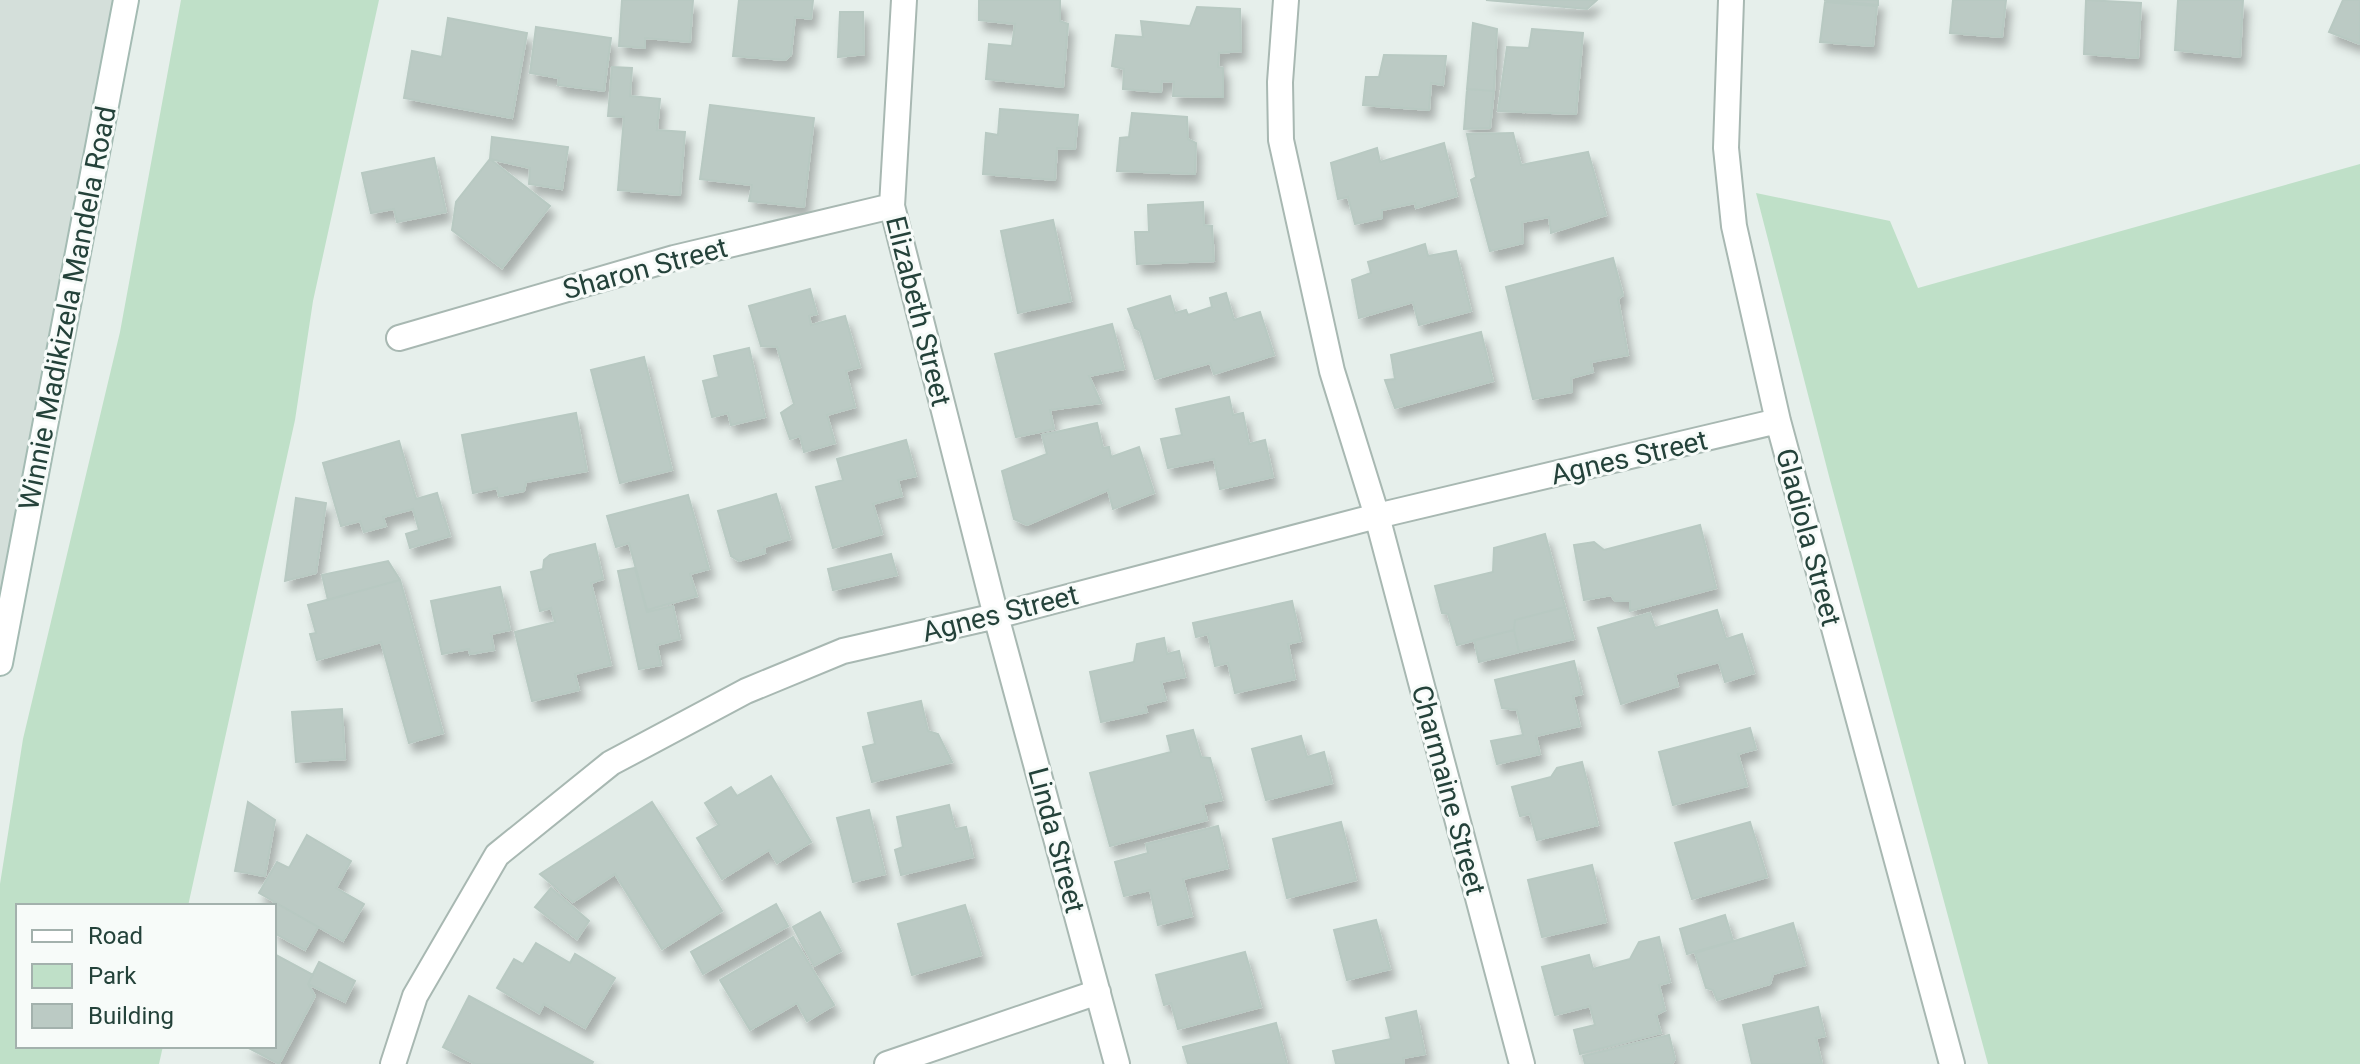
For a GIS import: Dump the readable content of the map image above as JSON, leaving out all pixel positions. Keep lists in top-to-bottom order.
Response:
{
  "streets": {
    "street": [
      "Sharon Street",
      "Winnie Madikizela Mandela Road",
      "Elizabeth Street",
      "Agnes Street",
      "Gladiola Street",
      "Charmaine Street",
      "Linda Street"
    ]
  },
  "crossings": [
    ["Sharon Street", "Elizabeth Street"],
    ["Elizabeth Street", "Agnes Street"],
    ["Elizabeth Street", "Linda Street"],
    ["Agnes Street", "Gladiola Street"],
    ["Agnes Street", "Charmaine Street"],
    ["Agnes Street", "Linda Street"]
  ],
  "legend": ["Road", "Park", "Building"]
}
